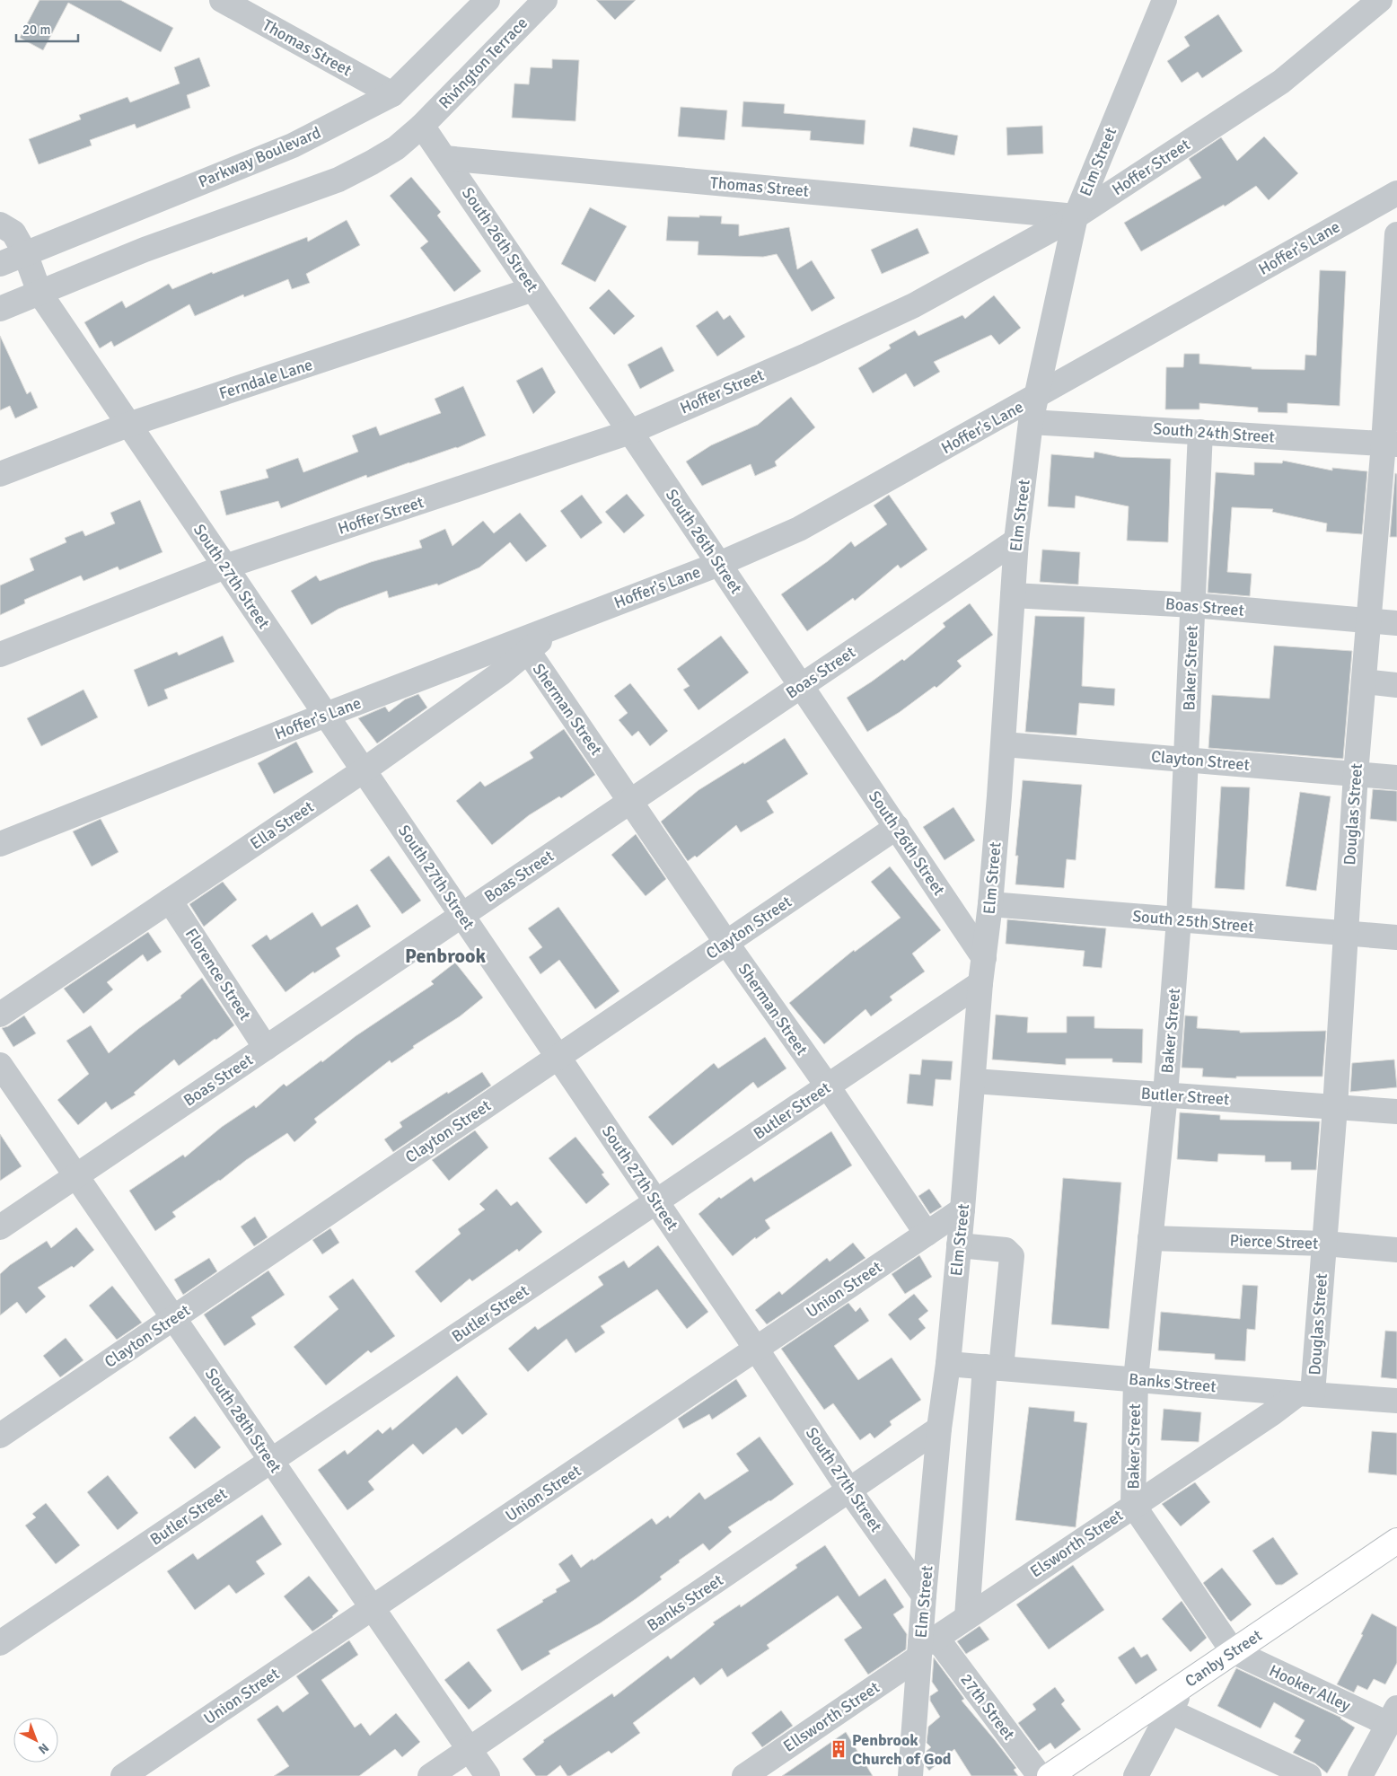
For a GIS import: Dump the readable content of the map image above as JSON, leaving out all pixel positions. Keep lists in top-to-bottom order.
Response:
{
  "streets": {
    "main road": ["Canby Street"],
    "street": [
      "Thomas Street",
      "Rivington Terrace",
      "Parkway Boulevard",
      "Elm Street",
      "Hoffer Street",
      "South 26th Street",
      "Hoffer's Lane",
      "Ferndale Lane",
      "South 24th Street",
      "South 27th Street",
      "Boas Street",
      "Baker Street",
      "Sherman Street",
      "Clayton Street",
      "Douglas Street",
      "Ella Street",
      "South 25th Street",
      "Florence Street",
      "Butler Street",
      "Pierce Street",
      "Union Street",
      "Banks Street",
      "South 28th Street",
      "Elsworth Street",
      "Hooker Alley",
      "27th Street",
      "Ellsworth Street"
    ]
  },
  "crossings": [
    ["Thomas Street", "Parkway Boulevard"],
    ["Thomas Street", "Elm Street"],
    ["Thomas Street", "Hoffer Street"],
    ["Thomas Street", "South 26th Street"],
    ["Rivington Terrace", "South 26th Street"],
    ["Parkway Boulevard", "South 27th Street"],
    ["Elm Street", "Hoffer Street"],
    ["Elm Street", "South 26th Street"],
    ["Elm Street", "Hoffer's Lane"],
    ["Elm Street", "South 24th Street"],
    ["Elm Street", "South 27th Street"],
    ["Elm Street", "Boas Street"],
    ["Elm Street", "Clayton Street"],
    ["Elm Street", "South 25th Street"],
    ["Elm Street", "Butler Street"],
    ["Elm Street", "Union Street"],
    ["Elm Street", "Banks Street"],
    ["Elm Street", "Elsworth Street"],
    ["Elm Street", "27th Street"],
    ["Elm Street", "Ellsworth Street"],
    ["Hoffer Street", "South 26th Street"],
    ["Hoffer Street", "South 27th Street"],
    ["South 26th Street", "Hoffer's Lane"],
    ["South 26th Street", "Ferndale Lane"],
    ["South 26th Street", "Boas Street"],
    ["South 26th Street", "Clayton Street"],
    ["Hoffer's Lane", "South 27th Street"],
    ["Hoffer's Lane", "Ella Street"],
    ["Ferndale Lane", "South 27th Street"],
    ["South 24th Street", "Baker Street"],
    ["South 24th Street", "Douglas Street"],
    ["South 27th Street", "Boas Street"],
    ["South 27th Street", "Clayton Street"],
    ["South 27th Street", "Ella Street"],
    ["South 27th Street", "Butler Street"],
    ["South 27th Street", "Union Street"],
    ["South 27th Street", "Banks Street"],
    ["Boas Street", "Baker Street"],
    ["Boas Street", "Sherman Street"],
    ["Boas Street", "Douglas Street"],
    ["Boas Street", "Florence Street"],
    ["Boas Street", "South 28th Street"],
    ["Baker Street", "Clayton Street"],
    ["Baker Street", "South 25th Street"],
    ["Baker Street", "Butler Street"],
    ["Baker Street", "Pierce Street"],
    ["Baker Street", "Banks Street"],
    ["Baker Street", "Elsworth Street"],
    ["Baker Street", "Canby Street"],
    ["Baker Street", "Hooker Alley"],
    ["Sherman Street", "Clayton Street"],
    ["Sherman Street", "Ella Street"],
    ["Sherman Street", "Butler Street"],
    ["Sherman Street", "Union Street"],
    ["Clayton Street", "Douglas Street"],
    ["Clayton Street", "South 28th Street"],
    ["Douglas Street", "South 25th Street"],
    ["Douglas Street", "Butler Street"],
    ["Douglas Street", "Pierce Street"],
    ["Douglas Street", "Banks Street"],
    ["Douglas Street", "Elsworth Street"],
    ["Ella Street", "Florence Street"],
    ["Butler Street", "South 28th Street"],
    ["Union Street", "South 28th Street"],
    ["Banks Street", "South 28th Street"],
    ["Banks Street", "Elsworth Street"],
    ["Elsworth Street", "27th Street"],
    ["Elsworth Street", "Ellsworth Street"],
    ["Canby Street", "Hooker Alley"],
    ["27th Street", "Ellsworth Street"]
  ],
  "districts": ["Penbrook"],
  "places": {
    "building": ["Penbrook Church of God"]
  },
  "scale_bar": "20 m",
  "north": "bottom right"
}
